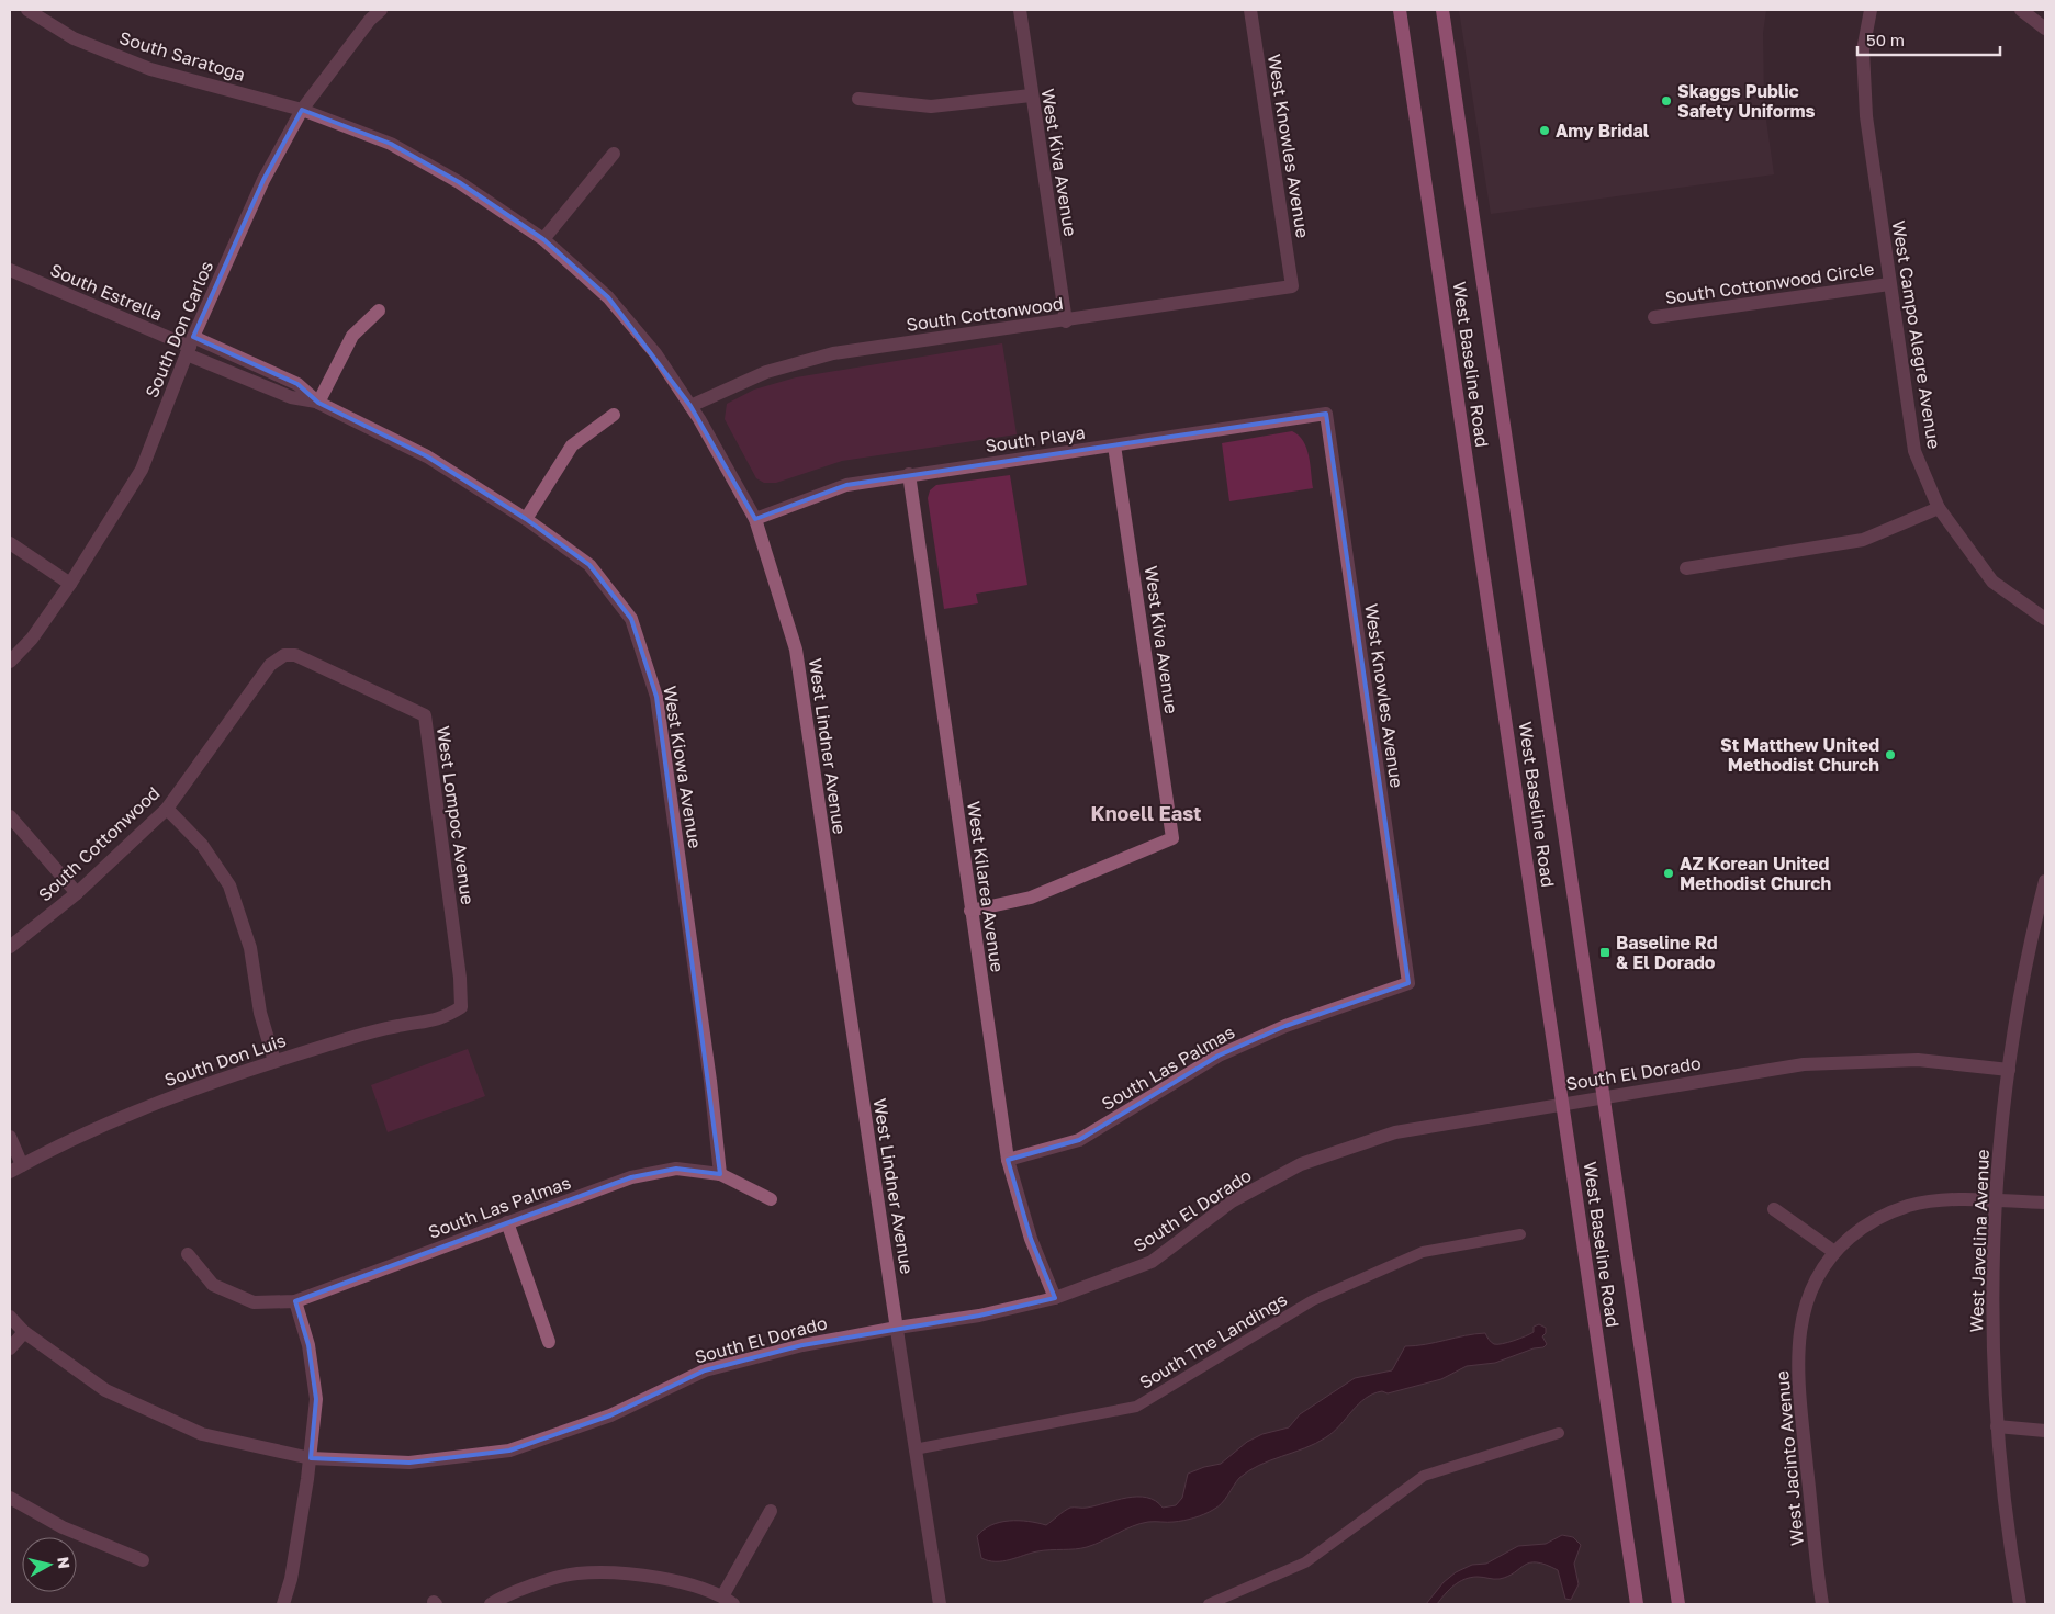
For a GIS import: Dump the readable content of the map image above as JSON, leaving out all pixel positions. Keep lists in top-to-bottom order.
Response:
{
  "streets": {
    "main road": ["West Baseline Road"],
    "street": [
      "South Saratoga",
      "West Knowles Avenue",
      "West Kiva Avenue",
      "South Cottonwood Circle",
      "South Estrella",
      "South Cottonwood",
      "South Don Carlos",
      "West Campo Alegre Avenue",
      "South Playa",
      "West Lindner Avenue",
      "West Kiowa Avenue",
      "West Lompoc Avenue",
      "West Kilarea Avenue",
      "South Don Luis",
      "South Las Palmas",
      "South El Dorado",
      "West Javelina Avenue",
      "West Jacinto Avenue"
    ],
    "lane": ["South The Landings"]
  },
  "crossings": [
    ["South Saratoga", "South Don Carlos"],
    ["South Saratoga", "West Lindner Avenue"],
    ["West Knowles Avenue", "South Cottonwood"],
    ["West Knowles Avenue", "South Playa"],
    ["West Knowles Avenue", "South Las Palmas"],
    ["West Kiva Avenue", "South Cottonwood"],
    ["West Kiva Avenue", "South Playa"],
    ["West Kiva Avenue", "West Kilarea Avenue"],
    ["South Cottonwood Circle", "West Campo Alegre Avenue"],
    ["South Estrella", "South Don Carlos"],
    ["South Estrella", "West Kiowa Avenue"],
    ["South Cottonwood", "West Lindner Avenue"],
    ["South Cottonwood", "West Lompoc Avenue"],
    ["South Don Carlos", "West Lindner Avenue"],
    ["South Don Carlos", "West Kiowa Avenue"],
    ["West Baseline Road", "South El Dorado"],
    ["South Playa", "West Lindner Avenue"],
    ["South Playa", "West Kilarea Avenue"],
    ["West Lindner Avenue", "South El Dorado"],
    ["West Lindner Avenue", "South The Landings"],
    ["West Kiowa Avenue", "South Las Palmas"],
    ["West Lompoc Avenue", "South Don Luis"],
    ["West Kilarea Avenue", "South Las Palmas"],
    ["West Kilarea Avenue", "South El Dorado"],
    ["South El Dorado", "West Javelina Avenue"],
    ["West Javelina Avenue", "West Jacinto Avenue"]
  ],
  "districts": ["Knoell East"],
  "places": {
    "other": [
      "Skaggs Public Safety Uniforms",
      "Amy Bridal",
      "St Matthew United Methodist Church",
      "AZ Korean United Methodist Church"
    ],
    "transit": ["Baseline Rd & El Dorado"]
  },
  "scale_bar": "50 m",
  "north": "right"
}
